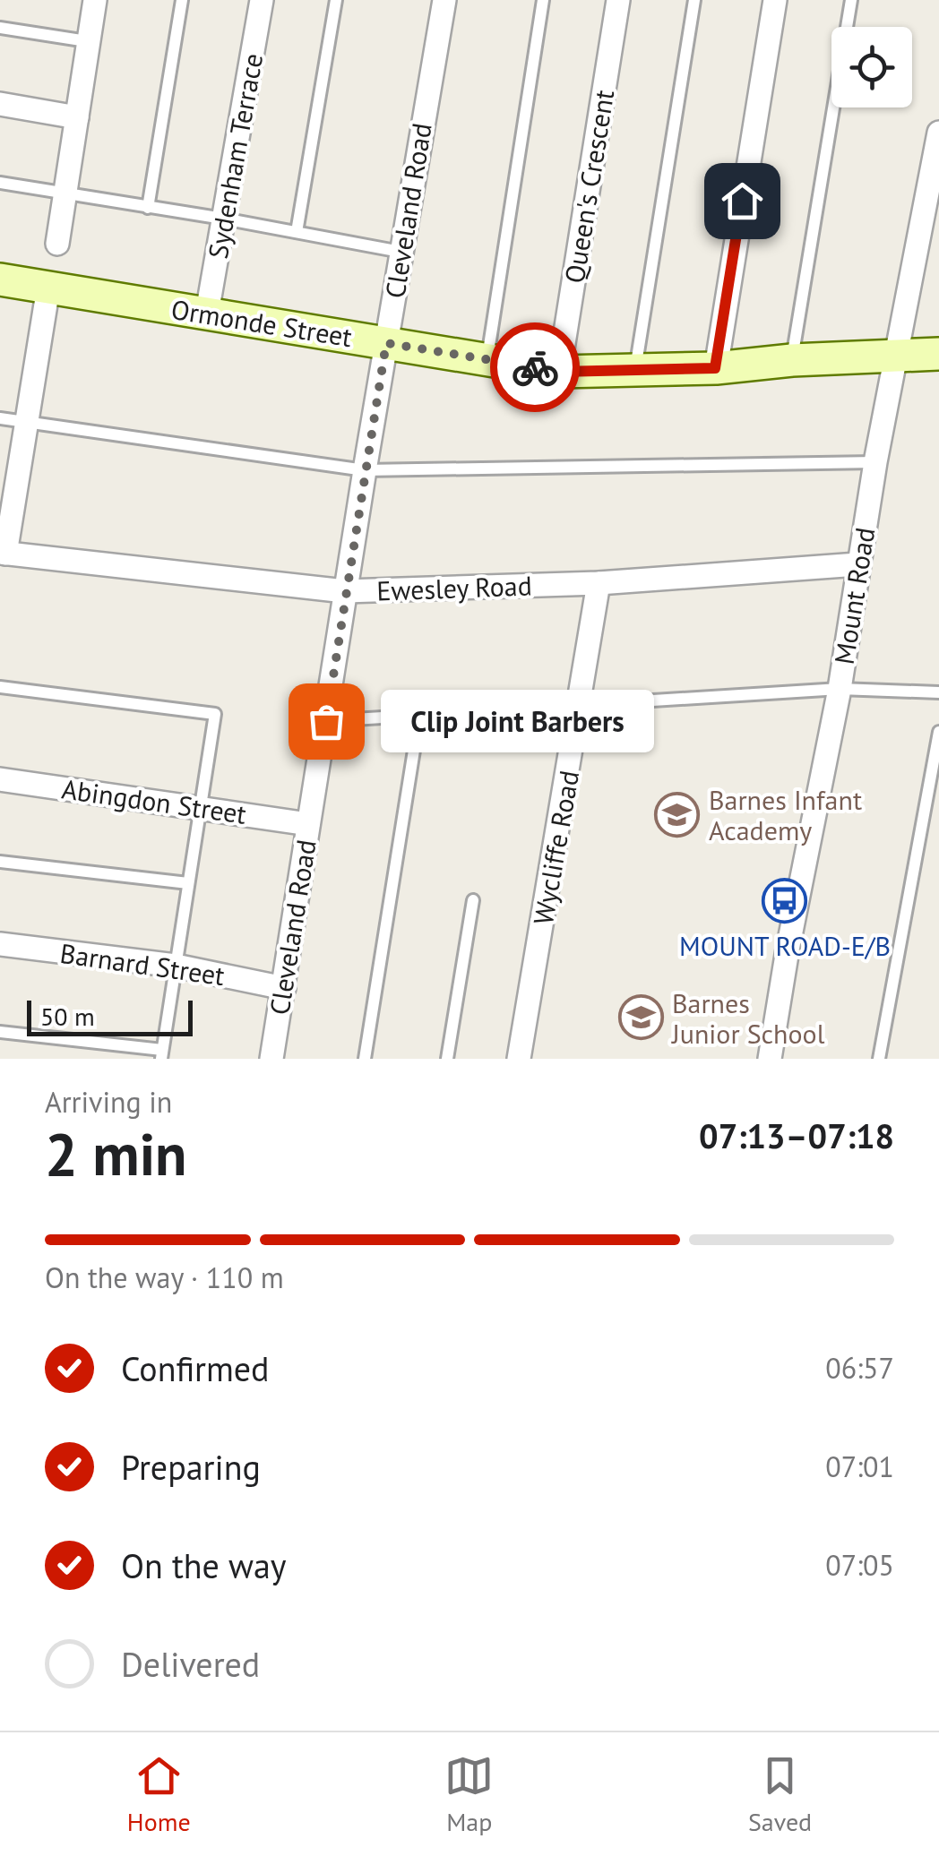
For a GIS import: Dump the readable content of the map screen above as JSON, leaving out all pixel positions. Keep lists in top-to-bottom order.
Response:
{
  "streets": {
    "street": [
      "Sydenham Terrace",
      "Queen's Crescent",
      "Cleveland Road",
      "Ormonde Street",
      "Ewesley Road",
      "Mount Road",
      "Abingdon Street",
      "Wycliffe Road",
      "Barnard Street"
    ]
  },
  "crossings": [
    ["Sydenham Terrace", "Ormonde Street"],
    ["Queen's Crescent", "Ormonde Street"],
    ["Cleveland Road", "Ormonde Street"],
    ["Cleveland Road", "Ewesley Road"],
    ["Cleveland Road", "Abingdon Street"],
    ["Cleveland Road", "Barnard Street"],
    ["Ormonde Street", "Mount Road"],
    ["Ewesley Road", "Mount Road"],
    ["Ewesley Road", "Wycliffe Road"]
  ],
  "places": {
    "other": ["Clip Joint Barbers"],
    "school or university": ["Barnes Infant Academy", "Barnes Junior School"],
    "bus stop": ["MOUNT ROAD-E/B"]
  },
  "scale_bar": "50 m",
  "page": {
    "bubble": "Clip Joint Barbers",
    "scale": "50 m",
    "heading": ["2 min", "Arriving in", "07:13–07:18"],
    "bar": "On the way · 110 m",
    "list": [
      ["Confirmed", "06:57"],
      ["Preparing", "07:01"],
      ["On the way", "07:05"],
      "Delivered"
    ],
    "tabs": ["Home", "Map", "Saved"]
  }
}
